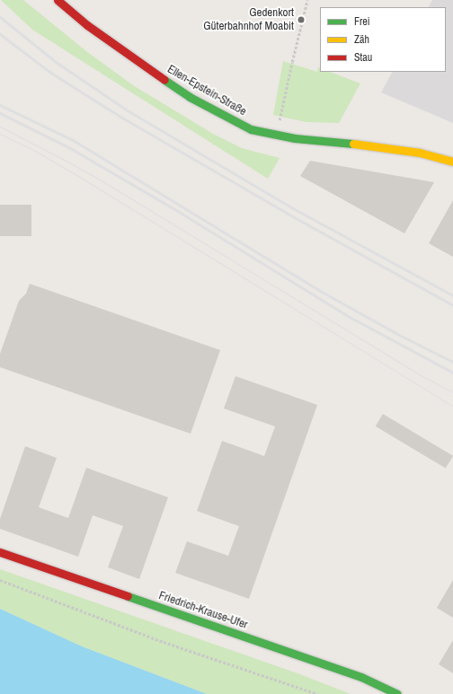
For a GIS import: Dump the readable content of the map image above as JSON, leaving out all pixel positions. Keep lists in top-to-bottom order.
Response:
{
  "streets": {
    "main road": ["Ellen-Epstein-Straße", "Friedrich-Krause-Ufer"]
  },
  "places": ["Gedenkort Güterbahnhof Moabit"],
  "legend": ["Frei", "Zäh", "Stau"]
}
